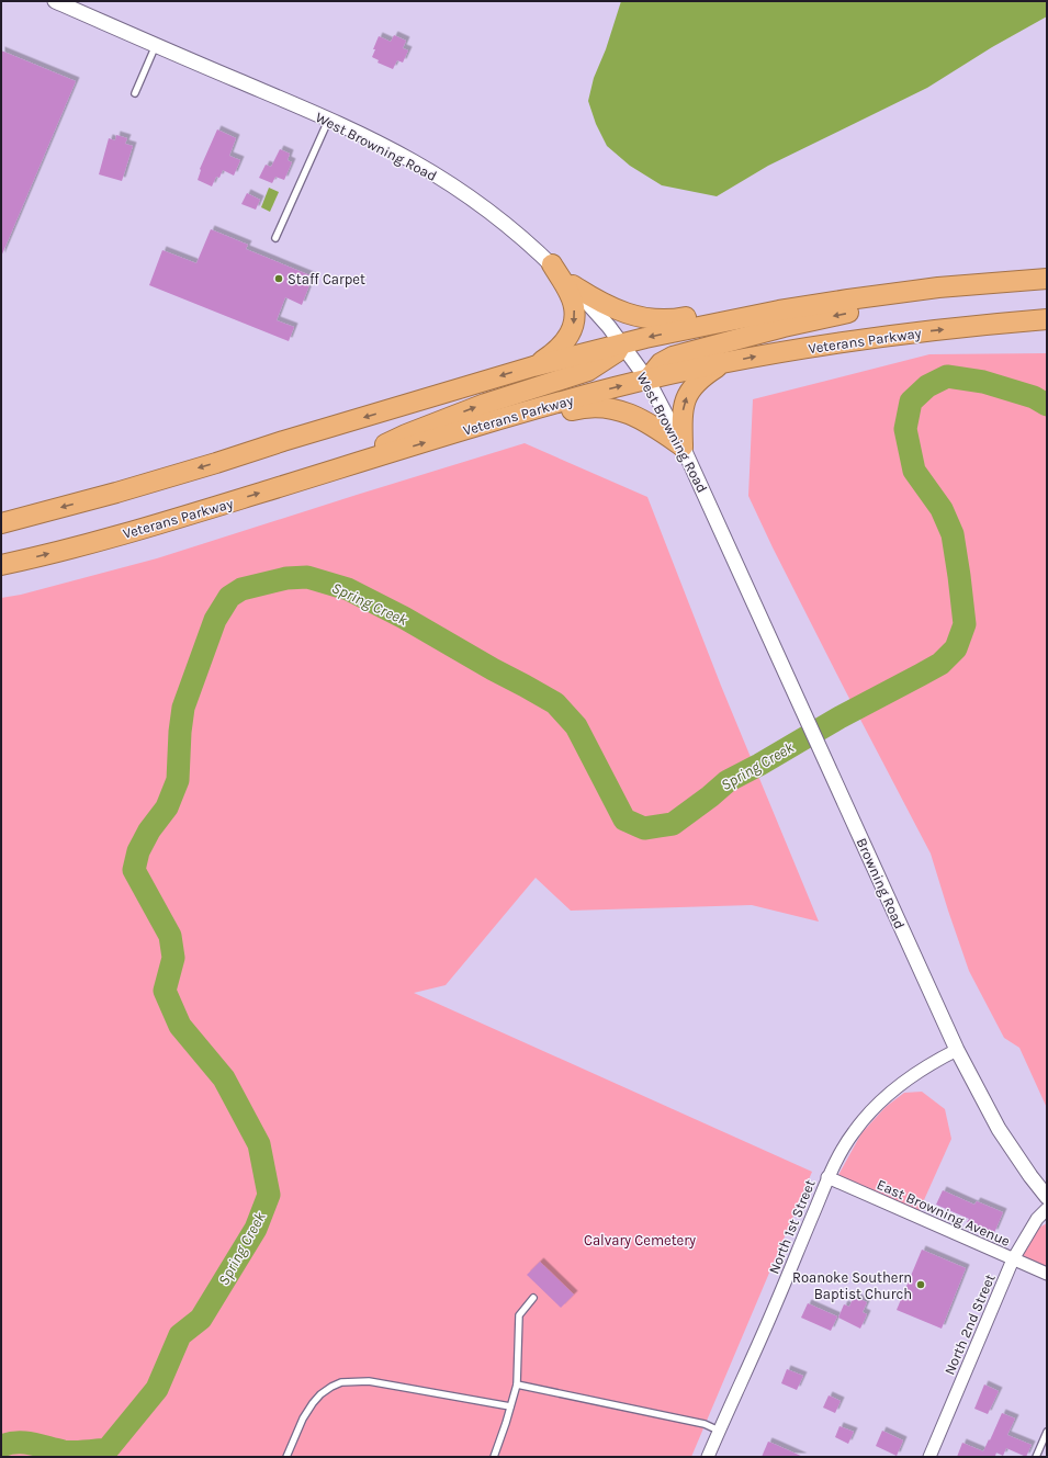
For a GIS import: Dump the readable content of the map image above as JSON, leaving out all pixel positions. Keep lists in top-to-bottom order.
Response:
{
  "streets": {
    "highway": ["Veterans Parkway"],
    "street": [
      "West Browning Road",
      "Browning Road",
      "East Browning Avenue",
      "North 1st Street",
      "North 2nd Street"
    ]
  },
  "crossings": [
    ["West Browning Road", "Veterans Parkway"],
    ["West Browning Road", "Browning Road"],
    ["Browning Road", "North 1st Street"],
    ["East Browning Avenue", "North 1st Street"],
    ["East Browning Avenue", "North 2nd Street"]
  ],
  "water": ["Spring Creek"],
  "parks": ["Calvary Cemetery"],
  "places": ["Staff Carpet", "Roanoke Southern Baptist Church"]
}
